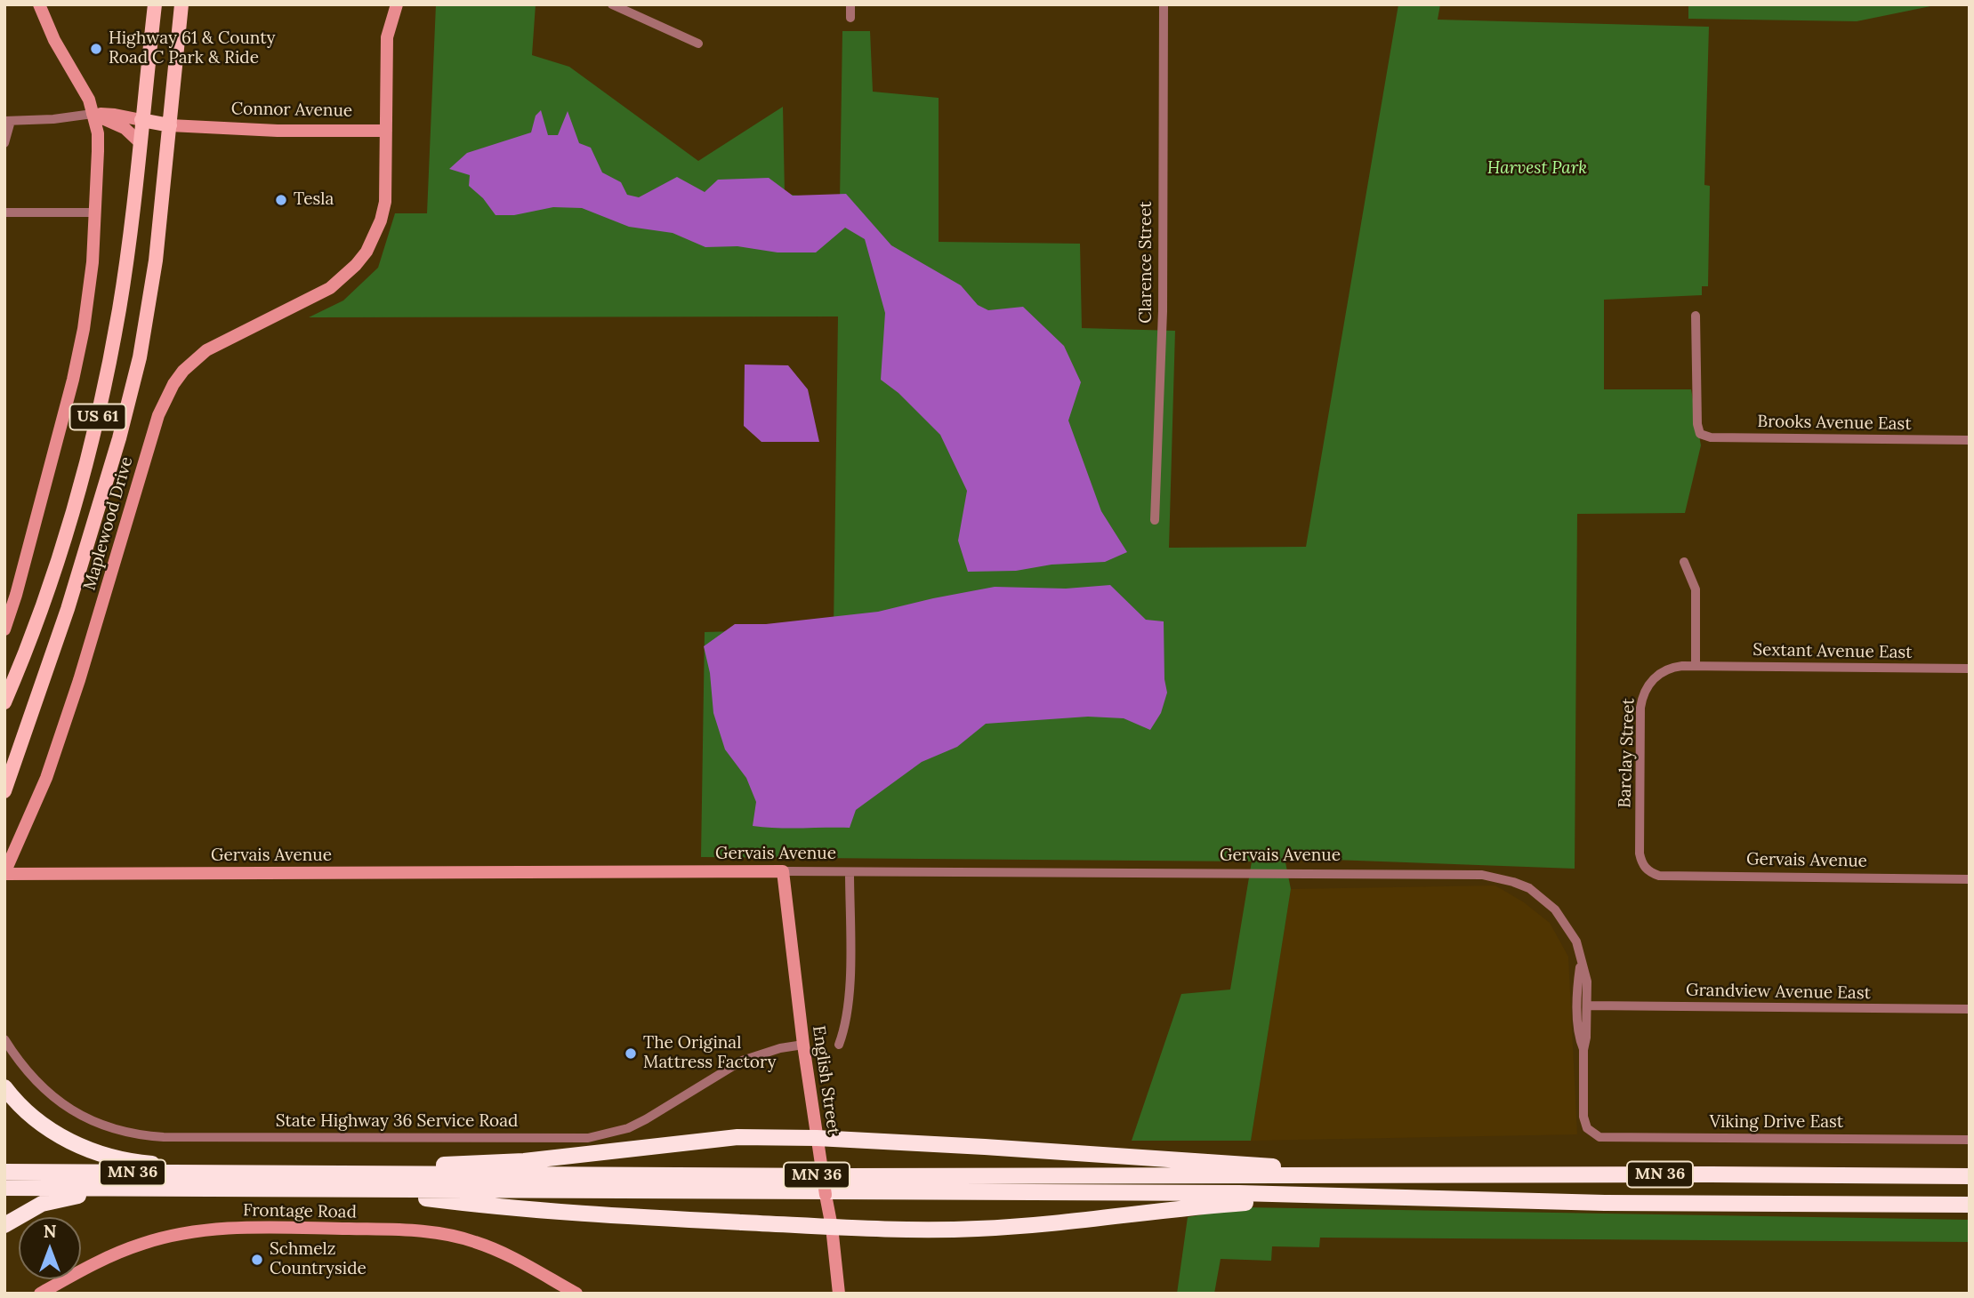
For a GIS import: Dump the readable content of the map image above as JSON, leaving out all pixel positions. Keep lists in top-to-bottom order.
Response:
{
  "streets": {
    "highway": ["MN 36"],
    "main road": ["Connor Avenue", "US 61"],
    "street": [
      "Clarence Street",
      "Brooks Avenue East",
      "Maplewood Drive",
      "Sextant Avenue East",
      "Barclay Street",
      "Gervais Avenue",
      "Grandview Avenue East",
      "English Street",
      "State Highway 36 Service Road",
      "Viking Drive East",
      "Frontage Road"
    ]
  },
  "crossings": [
    ["Connor Avenue", "US 61"],
    ["Connor Avenue", "Maplewood Drive"],
    ["Maplewood Drive", "Gervais Avenue"],
    ["Sextant Avenue East", "Barclay Street"],
    ["Barclay Street", "Gervais Avenue"],
    ["Gervais Avenue", "English Street"],
    ["English Street", "State Highway 36 Service Road"]
  ],
  "parks": ["Harvest Park"],
  "places": [
    "Highway 61 & County Road C Park & Ride",
    "Tesla",
    "The Original Mattress Factory",
    "Schmelz Countryside"
  ],
  "north": "top"
}
